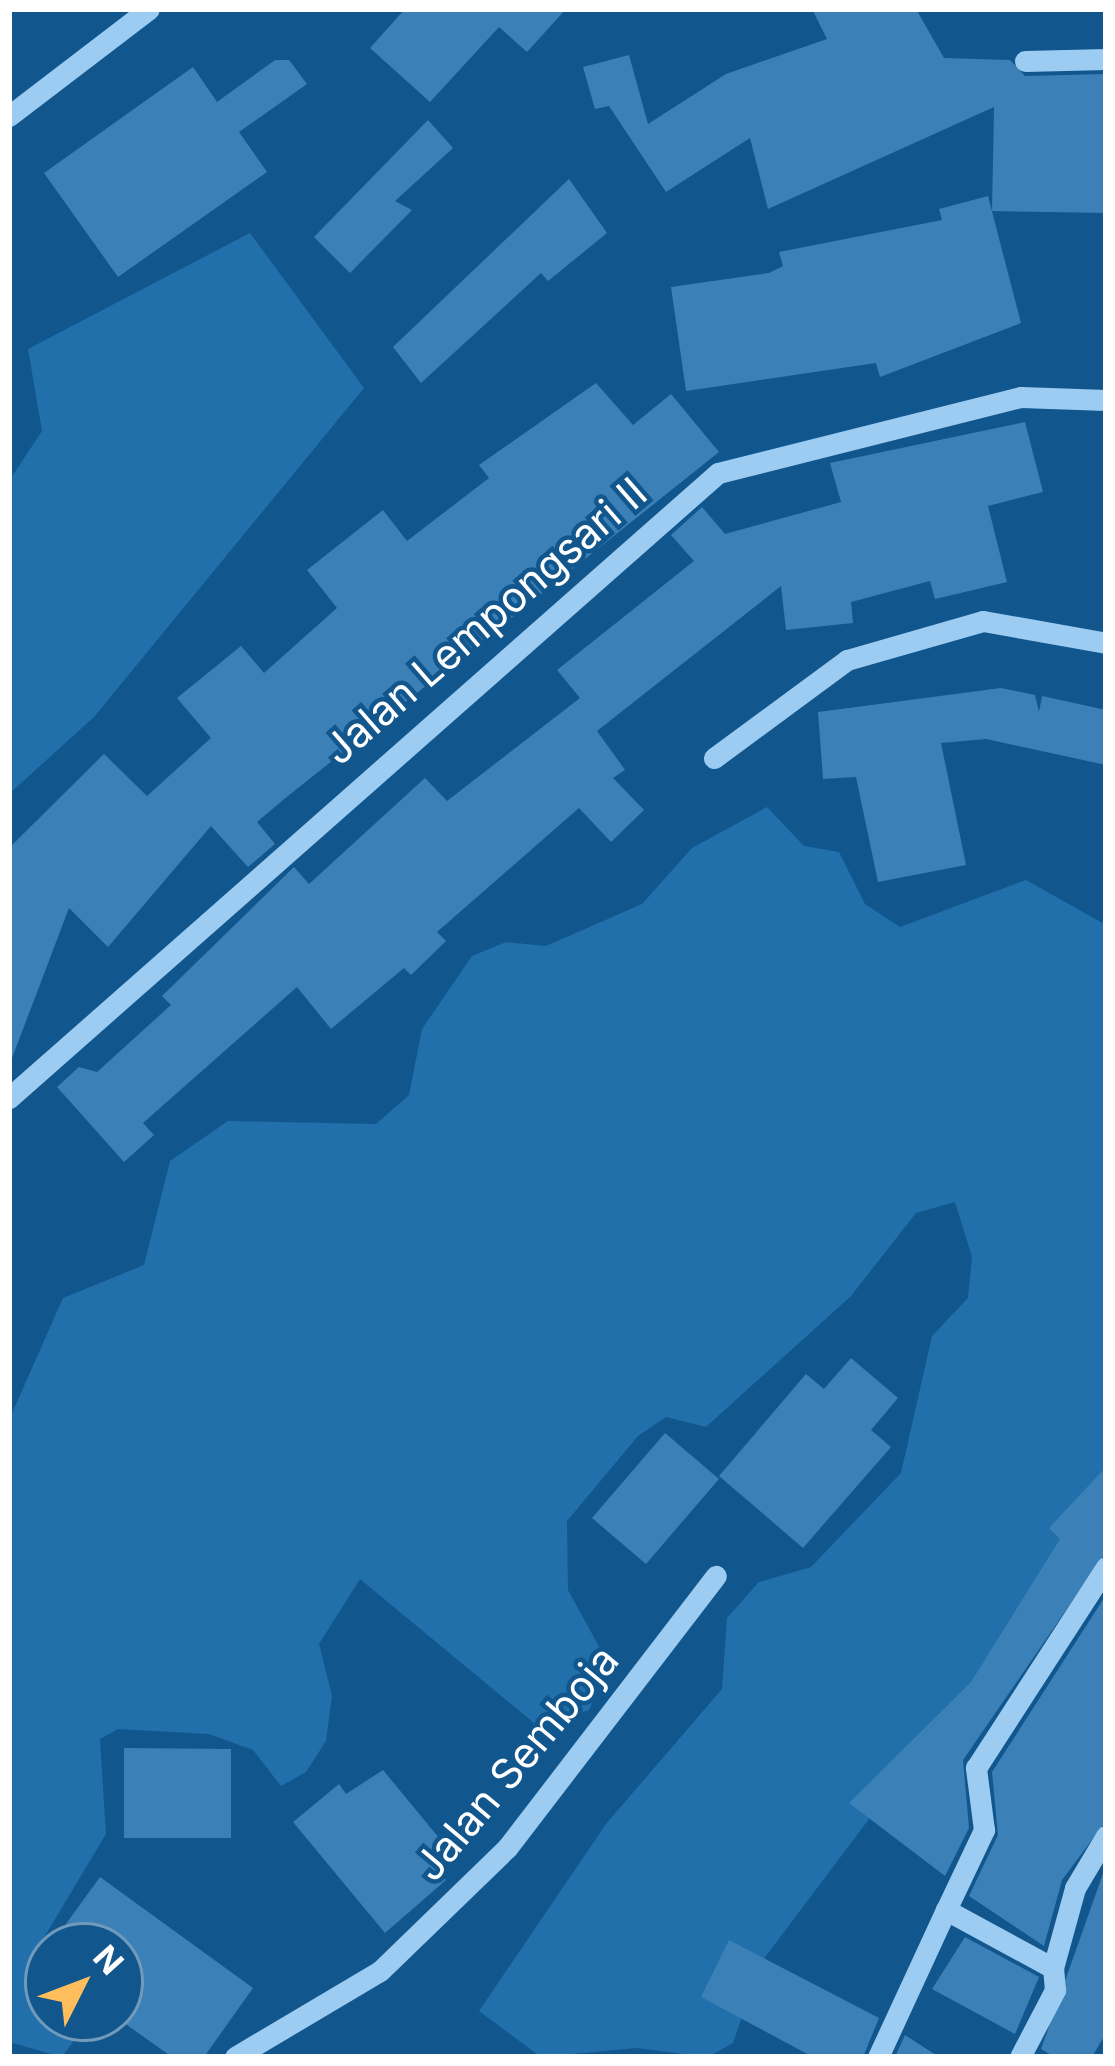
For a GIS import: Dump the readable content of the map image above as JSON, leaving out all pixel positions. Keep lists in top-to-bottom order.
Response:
{
  "streets": {
    "street": ["Jalan Lempongsari II", "Jalan Semboja"]
  },
  "north": "top right"
}
